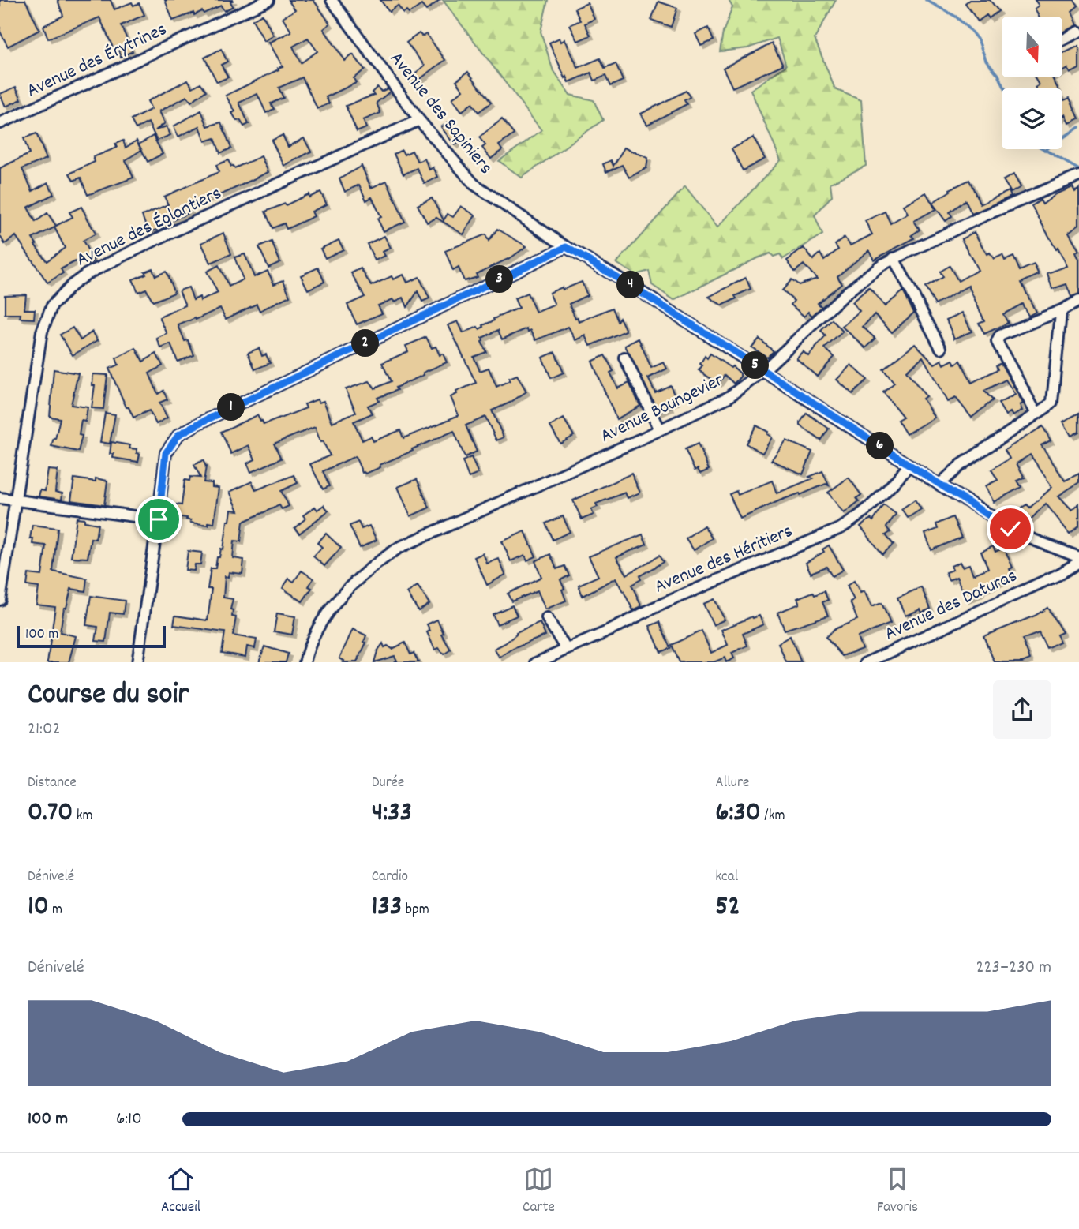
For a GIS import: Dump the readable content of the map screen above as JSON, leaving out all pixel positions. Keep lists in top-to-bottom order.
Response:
{
  "streets": {
    "street": [
      "Avenue des Érytrines",
      "Avenue des Sapiniers",
      "Avenue des Églantiers",
      "Avenue Boungevier",
      "Avenue des Héritiers",
      "Avenue des Daturas"
    ]
  },
  "crossings": [
    ["Avenue des Sapiniers", "Avenue des Églantiers"],
    ["Avenue des Sapiniers", "Avenue Boungevier"],
    ["Avenue des Sapiniers", "Avenue des Héritiers"]
  ],
  "scale_bar": "100 m",
  "north": "bottom",
  "page": {
    "pins": [
      "3",
      "4",
      "2",
      "5",
      "1",
      "6"
    ],
    "scale": "100 m",
    "heading": ["Course du soir", "21:02"],
    "stats": [
      ["Distance", "0.70 km"],
      ["Durée", "4:33"],
      ["Allure", "6:30 /km"],
      ["Dénivelé", "10 m"],
      ["Cardio", "133 bpm"],
      ["kcal", "52"]
    ],
    "chart": ["Dénivelé", "223–230 m"],
    "list": [
      {
        "name": "100 m",
        "note": "6:10"
      }
    ],
    "tabs": ["Accueil", "Carte", "Favoris"]
  }
}
